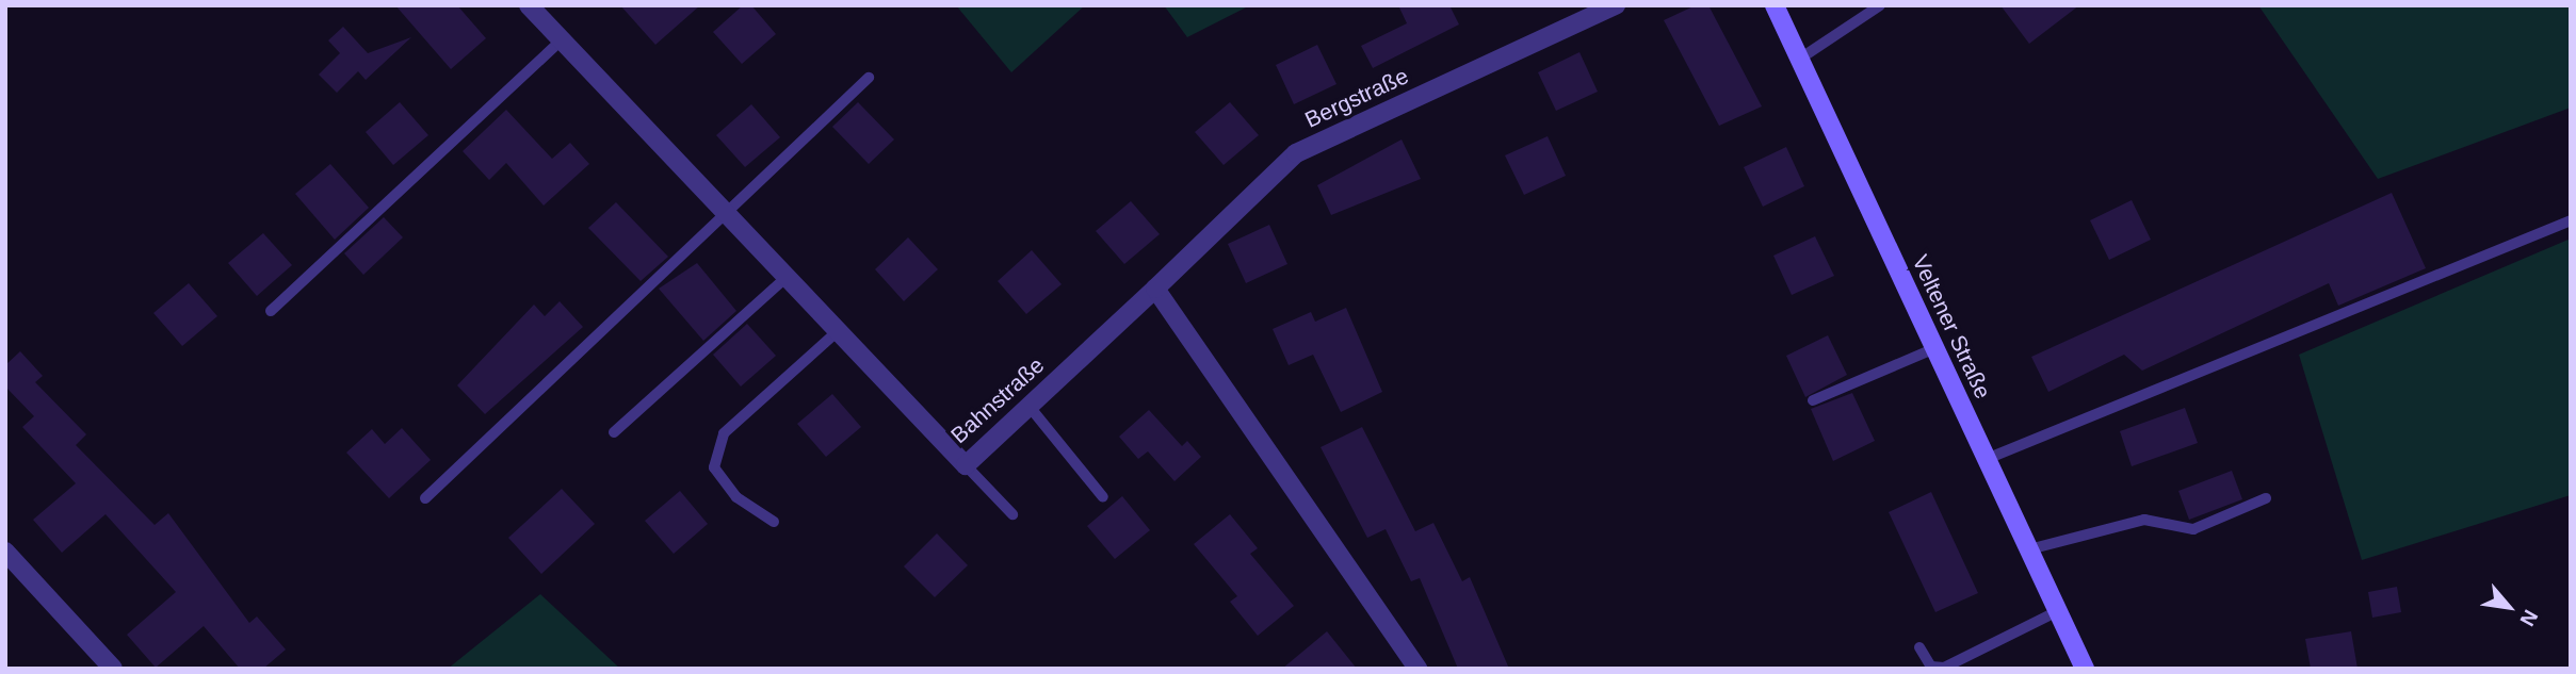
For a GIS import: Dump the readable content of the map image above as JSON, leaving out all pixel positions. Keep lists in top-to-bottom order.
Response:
{
  "streets": {
    "main road": ["Veltener Straße"],
    "street": ["Bergstraße", "Bahnstraße"]
  },
  "crossings": [
    ["Bergstraße", "Bahnstraße"]
  ],
  "north": "bottom right"
}
